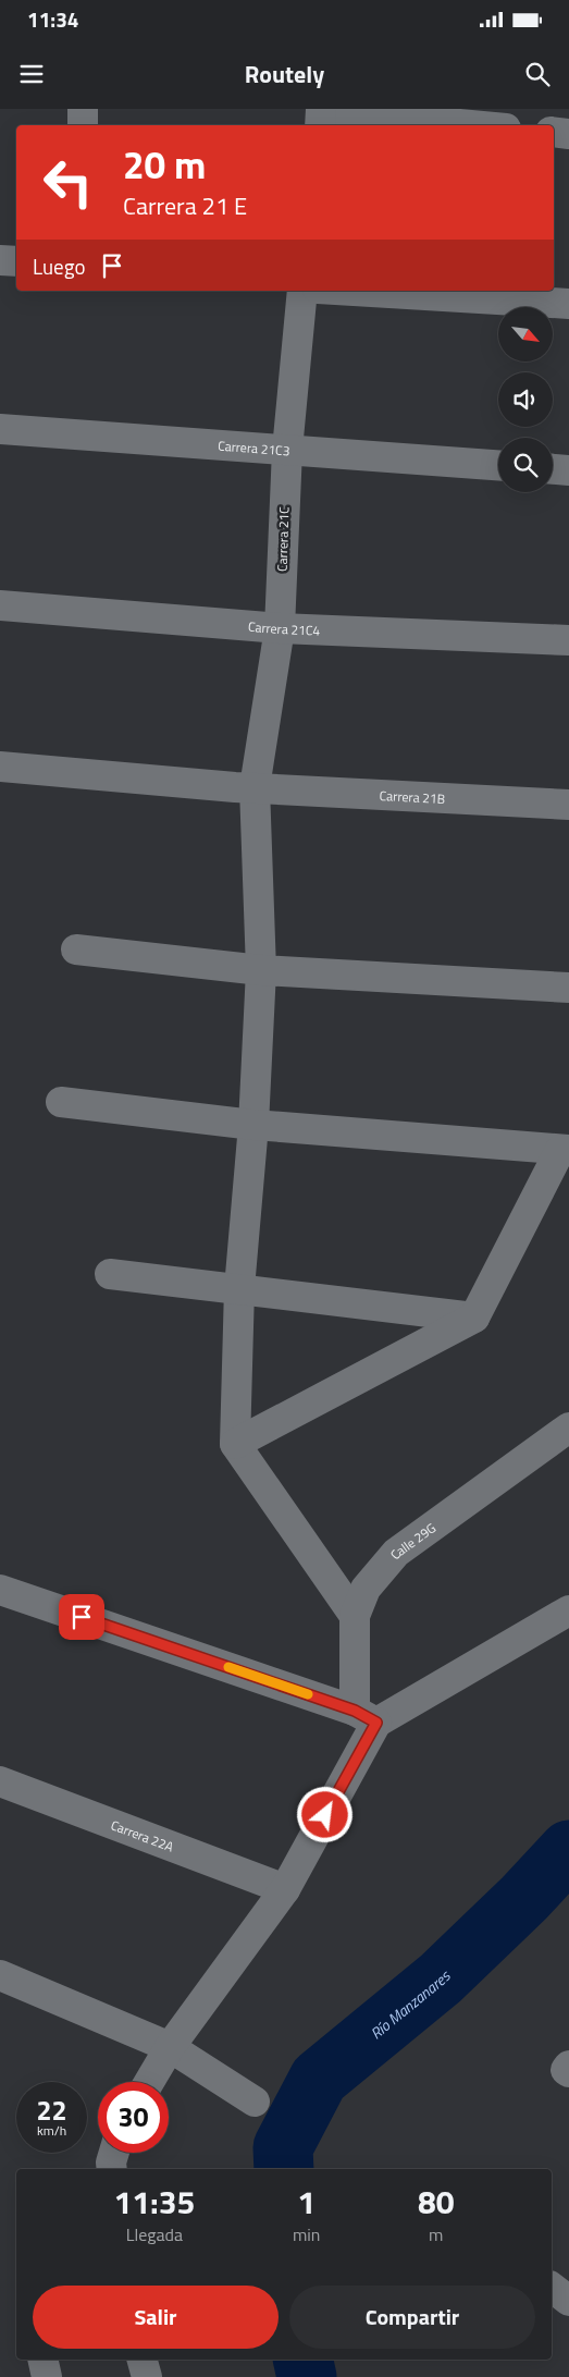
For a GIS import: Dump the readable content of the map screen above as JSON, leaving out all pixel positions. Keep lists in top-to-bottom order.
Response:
{
  "streets": {
    "street": [
      "Carrera 21C3",
      "Carrera 21C",
      "Carrera 21C4",
      "Carrera 21B",
      "Calle 29G",
      "Carrera 22A"
    ]
  },
  "crossings": [
    ["Carrera 21C3", "Carrera 21C"],
    ["Carrera 21C", "Carrera 21C4"],
    ["Carrera 21C", "Carrera 21B"]
  ],
  "water": ["Río Manzanares"],
  "north": "bottom right",
  "page": {
    "status": "11:34",
    "header": "Routely",
    "turn": ["20 m", "Carrera 21 E"],
    "then": "Luego",
    "speed": "22 km/h",
    "limit": "30",
    "eta": [
      "11:35",
      "Llegada",
      "1",
      "min",
      "80",
      "m"
    ],
    "buttons": ["Salir", "Compartir"]
  }
}
